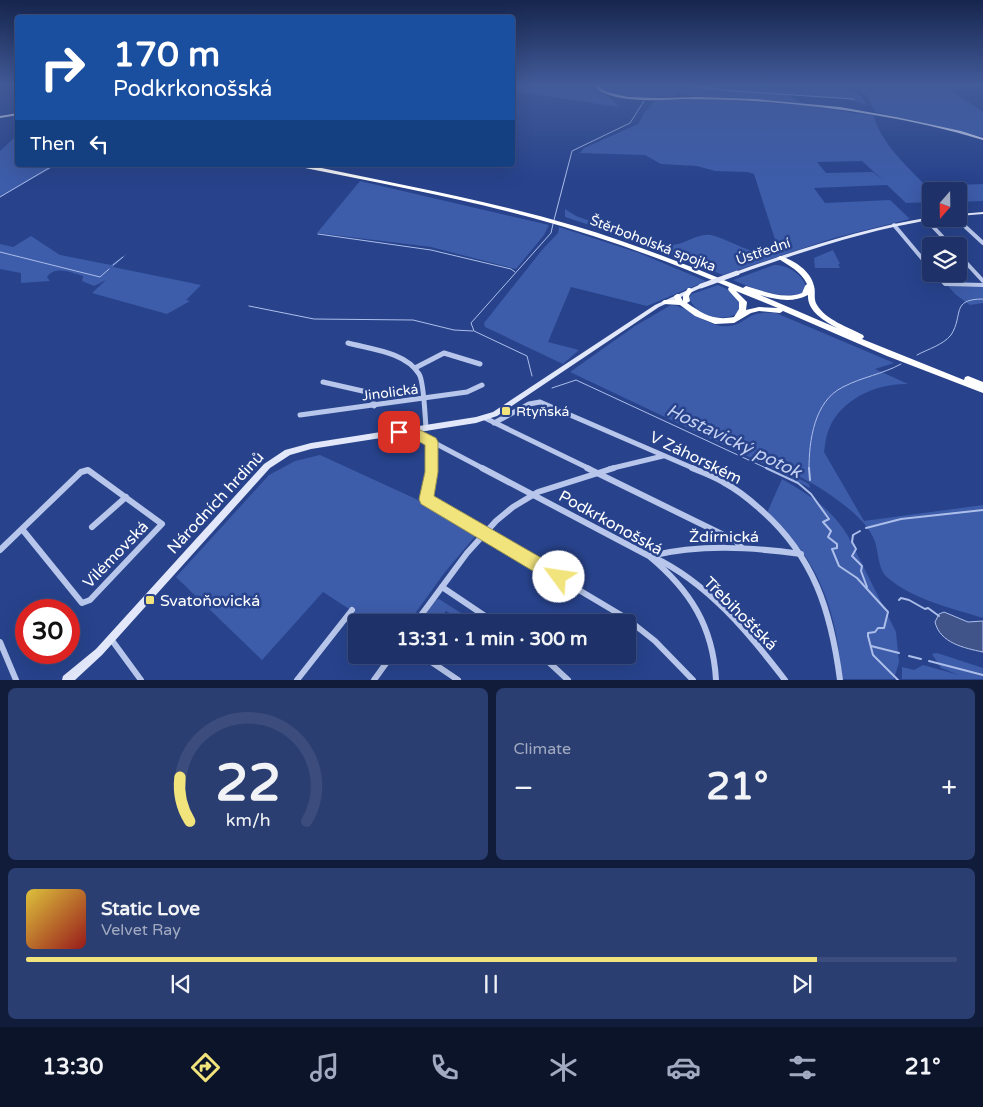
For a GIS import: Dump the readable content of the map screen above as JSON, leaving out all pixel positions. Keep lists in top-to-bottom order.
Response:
{
  "streets": {
    "highway": ["Štěrboholská spojka"],
    "street": [
      "Ústřední",
      "Jinolická",
      "V Záhorském",
      "Národních hrdinů",
      "Podkrkonošská",
      "Ždírnická",
      "Vilémovská",
      "Třebihošťská"
    ]
  },
  "crossings": [
    ["Ústřední", "Národních hrdinů"],
    ["V Záhorském", "Ždírnická"],
    ["Národních hrdinů", "Podkrkonošská"],
    ["Podkrkonošská", "Ždírnická"],
    ["Podkrkonošská", "Třebihošťská"],
    ["Ždírnická", "Třebihošťská"]
  ],
  "water": ["Hostavický potok"],
  "places": {
    "transit": ["Rtyňská", "Svatoňovická"]
  },
  "north": "bottom",
  "page": {
    "turn": ["170 m", "Podkrkonošská"],
    "then": "Then",
    "limit": "30",
    "trip": "13:31 · 1 min · 300 m",
    "tile": "Climate",
    "heat": ["−", "21°", "+"],
    "song": ["Static Love", "Velvet Ray"],
    "tabs": ["13:30", "21°"],
    "gauge": ["22", "km/h"]
  }
}
